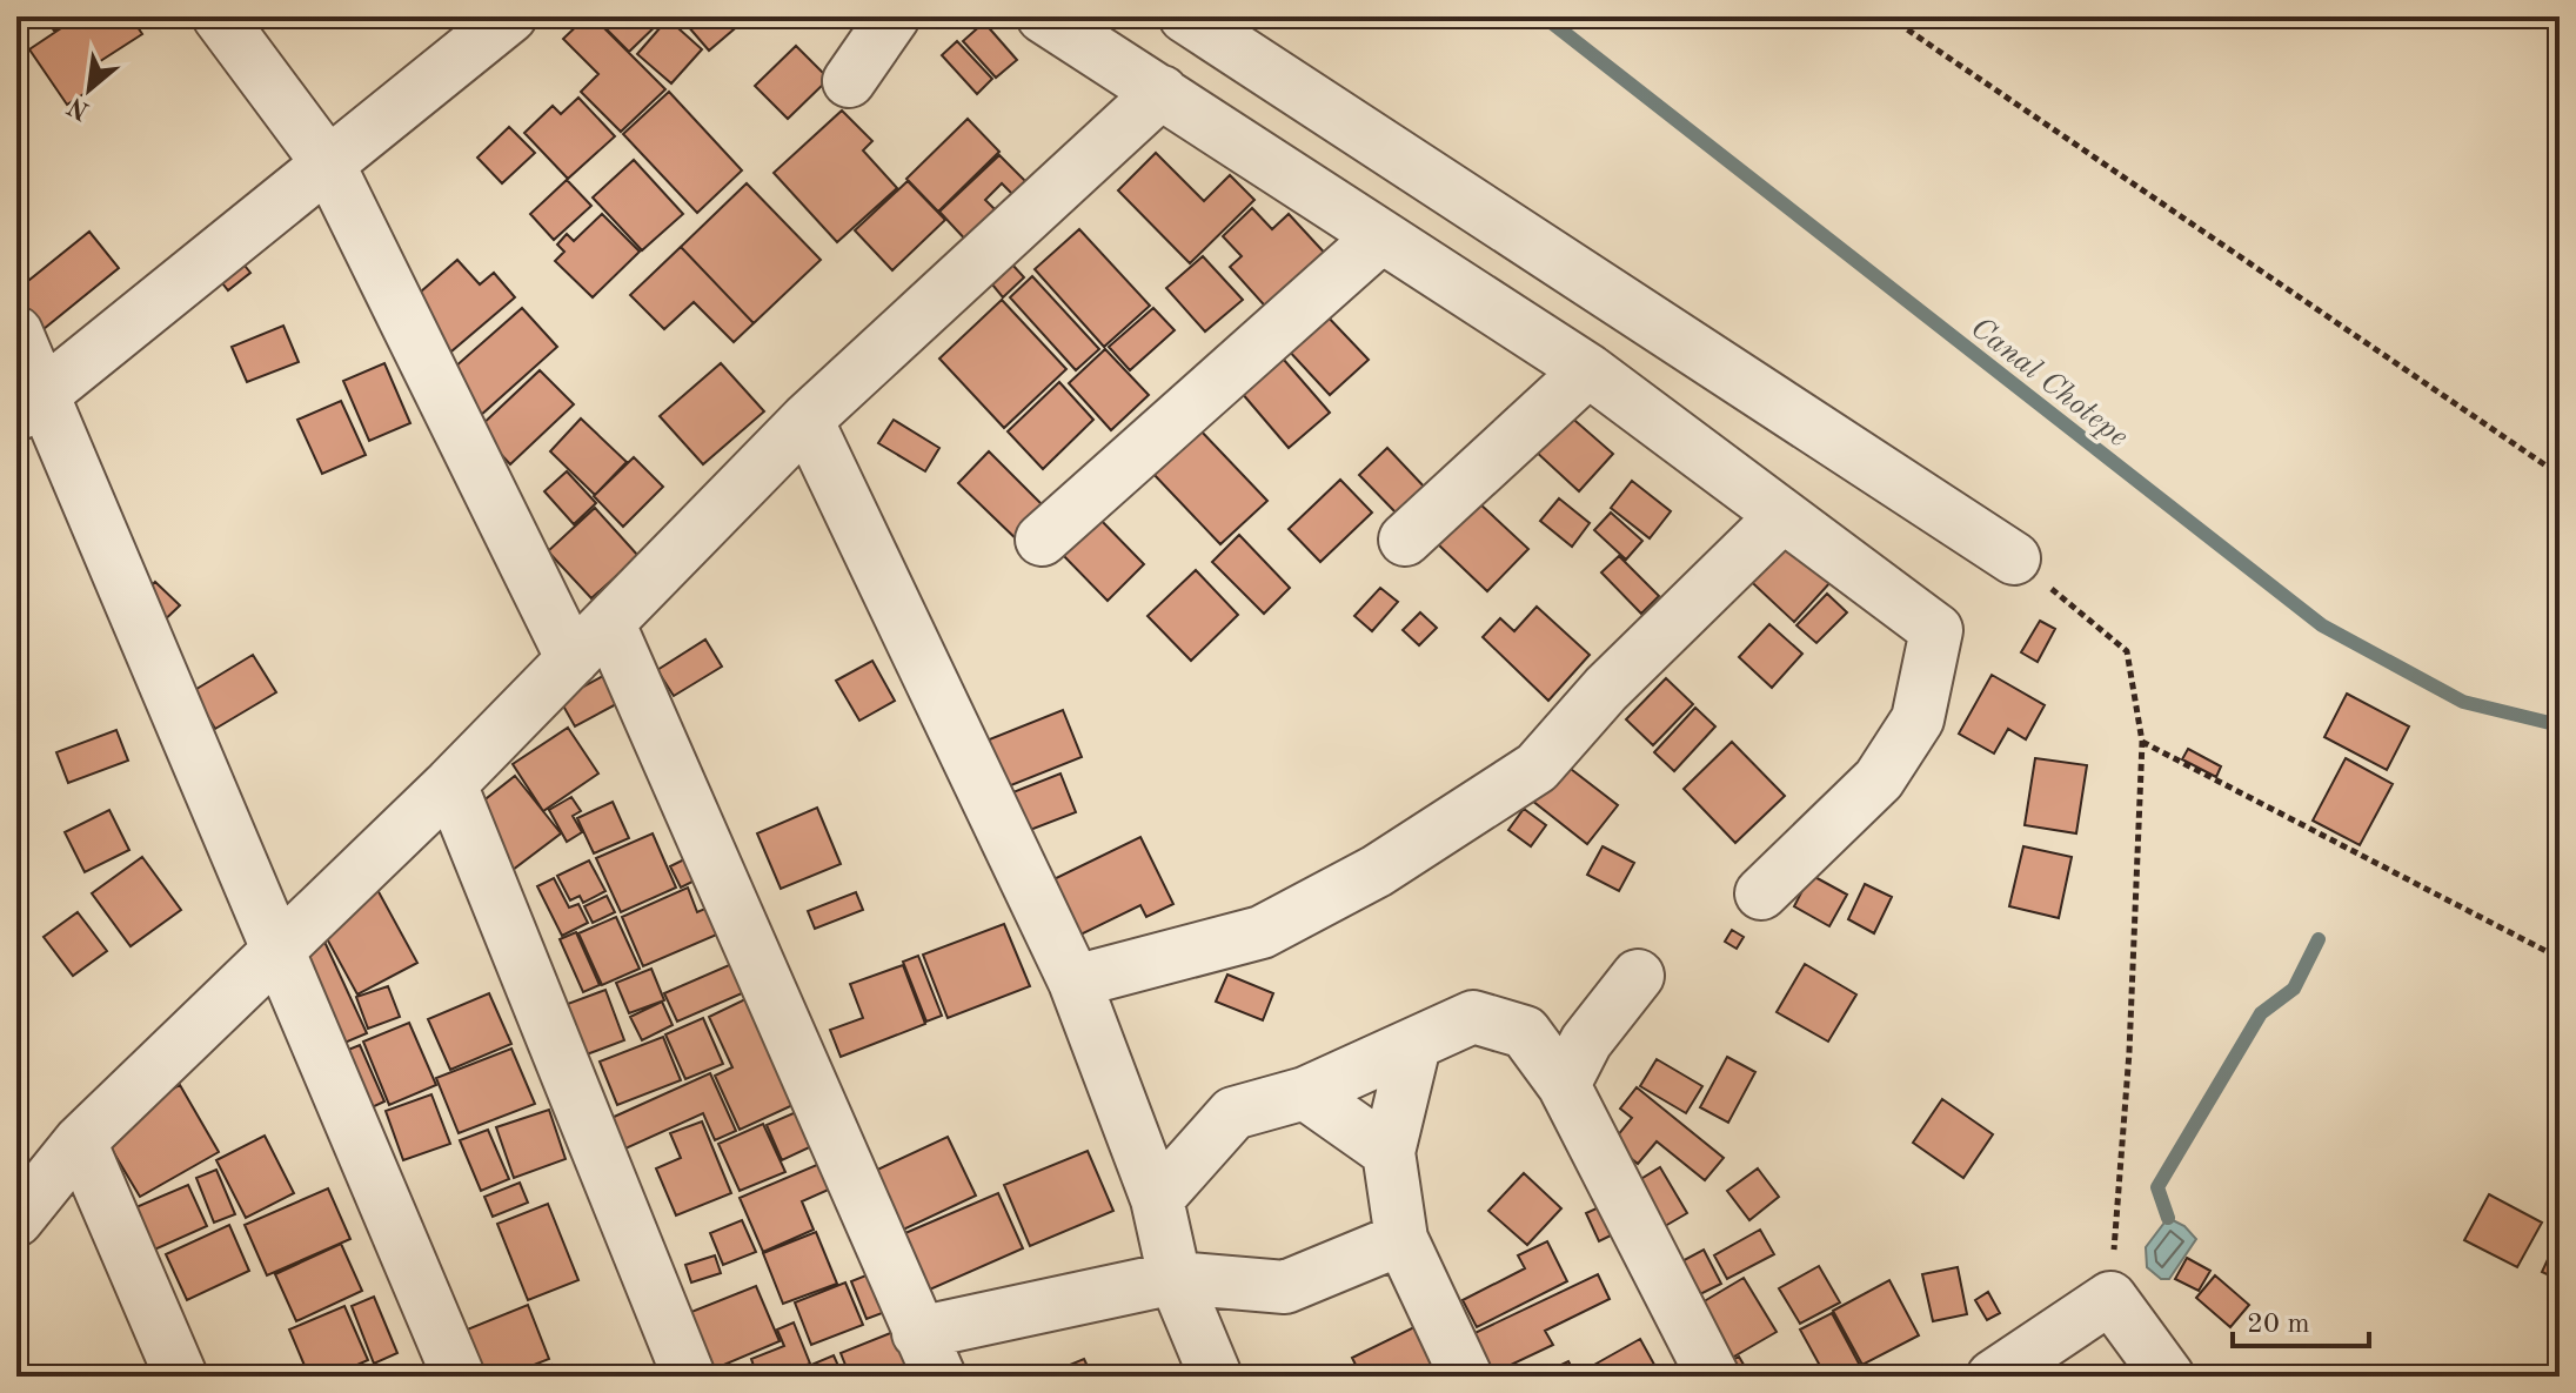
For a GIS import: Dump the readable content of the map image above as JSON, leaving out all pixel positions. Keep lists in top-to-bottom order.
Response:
{
  "water": ["Canal Chotepe"],
  "scale_bar": "20 m",
  "north": "bottom left"
}
